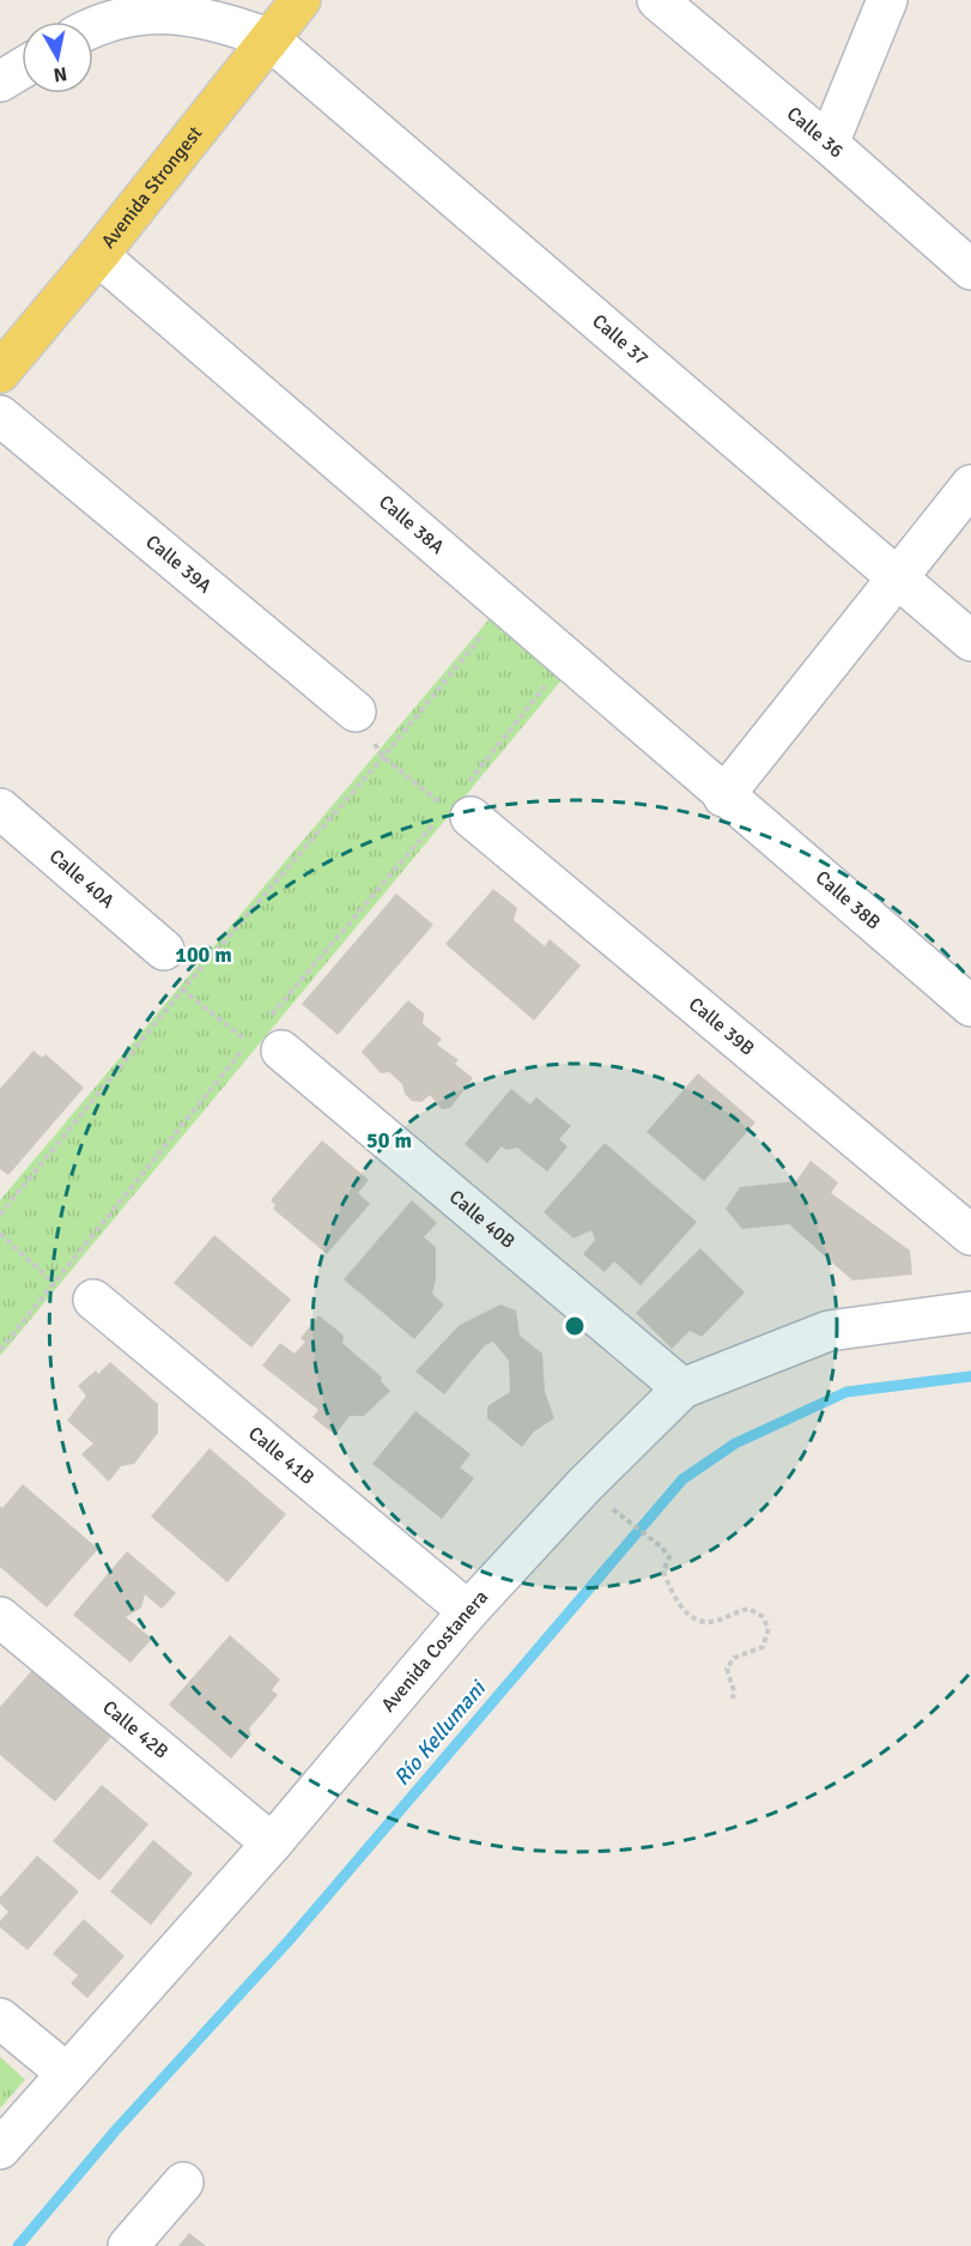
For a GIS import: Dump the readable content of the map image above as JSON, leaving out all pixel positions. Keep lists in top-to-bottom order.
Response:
{
  "streets": {
    "main road": ["Avenida Strongest"],
    "street": [
      "Calle 36",
      "Calle 37",
      "Calle 38A",
      "Calle 39A",
      "Calle 40A",
      "Calle 38B",
      "Calle 39B",
      "Calle 40B",
      "Calle 41B",
      "Avenida Costanera",
      "Calle 42B"
    ]
  },
  "crossings": [
    ["Avenida Strongest", "Calle 37"],
    ["Avenida Strongest", "Calle 38A"],
    ["Calle 38A", "Calle 38B"],
    ["Calle 40B", "Avenida Costanera"],
    ["Calle 41B", "Avenida Costanera"],
    ["Avenida Costanera", "Calle 42B"]
  ],
  "water": ["Río Kellumani"],
  "north": "bottom",
  "rings": ["100 m", "50 m"]
}
